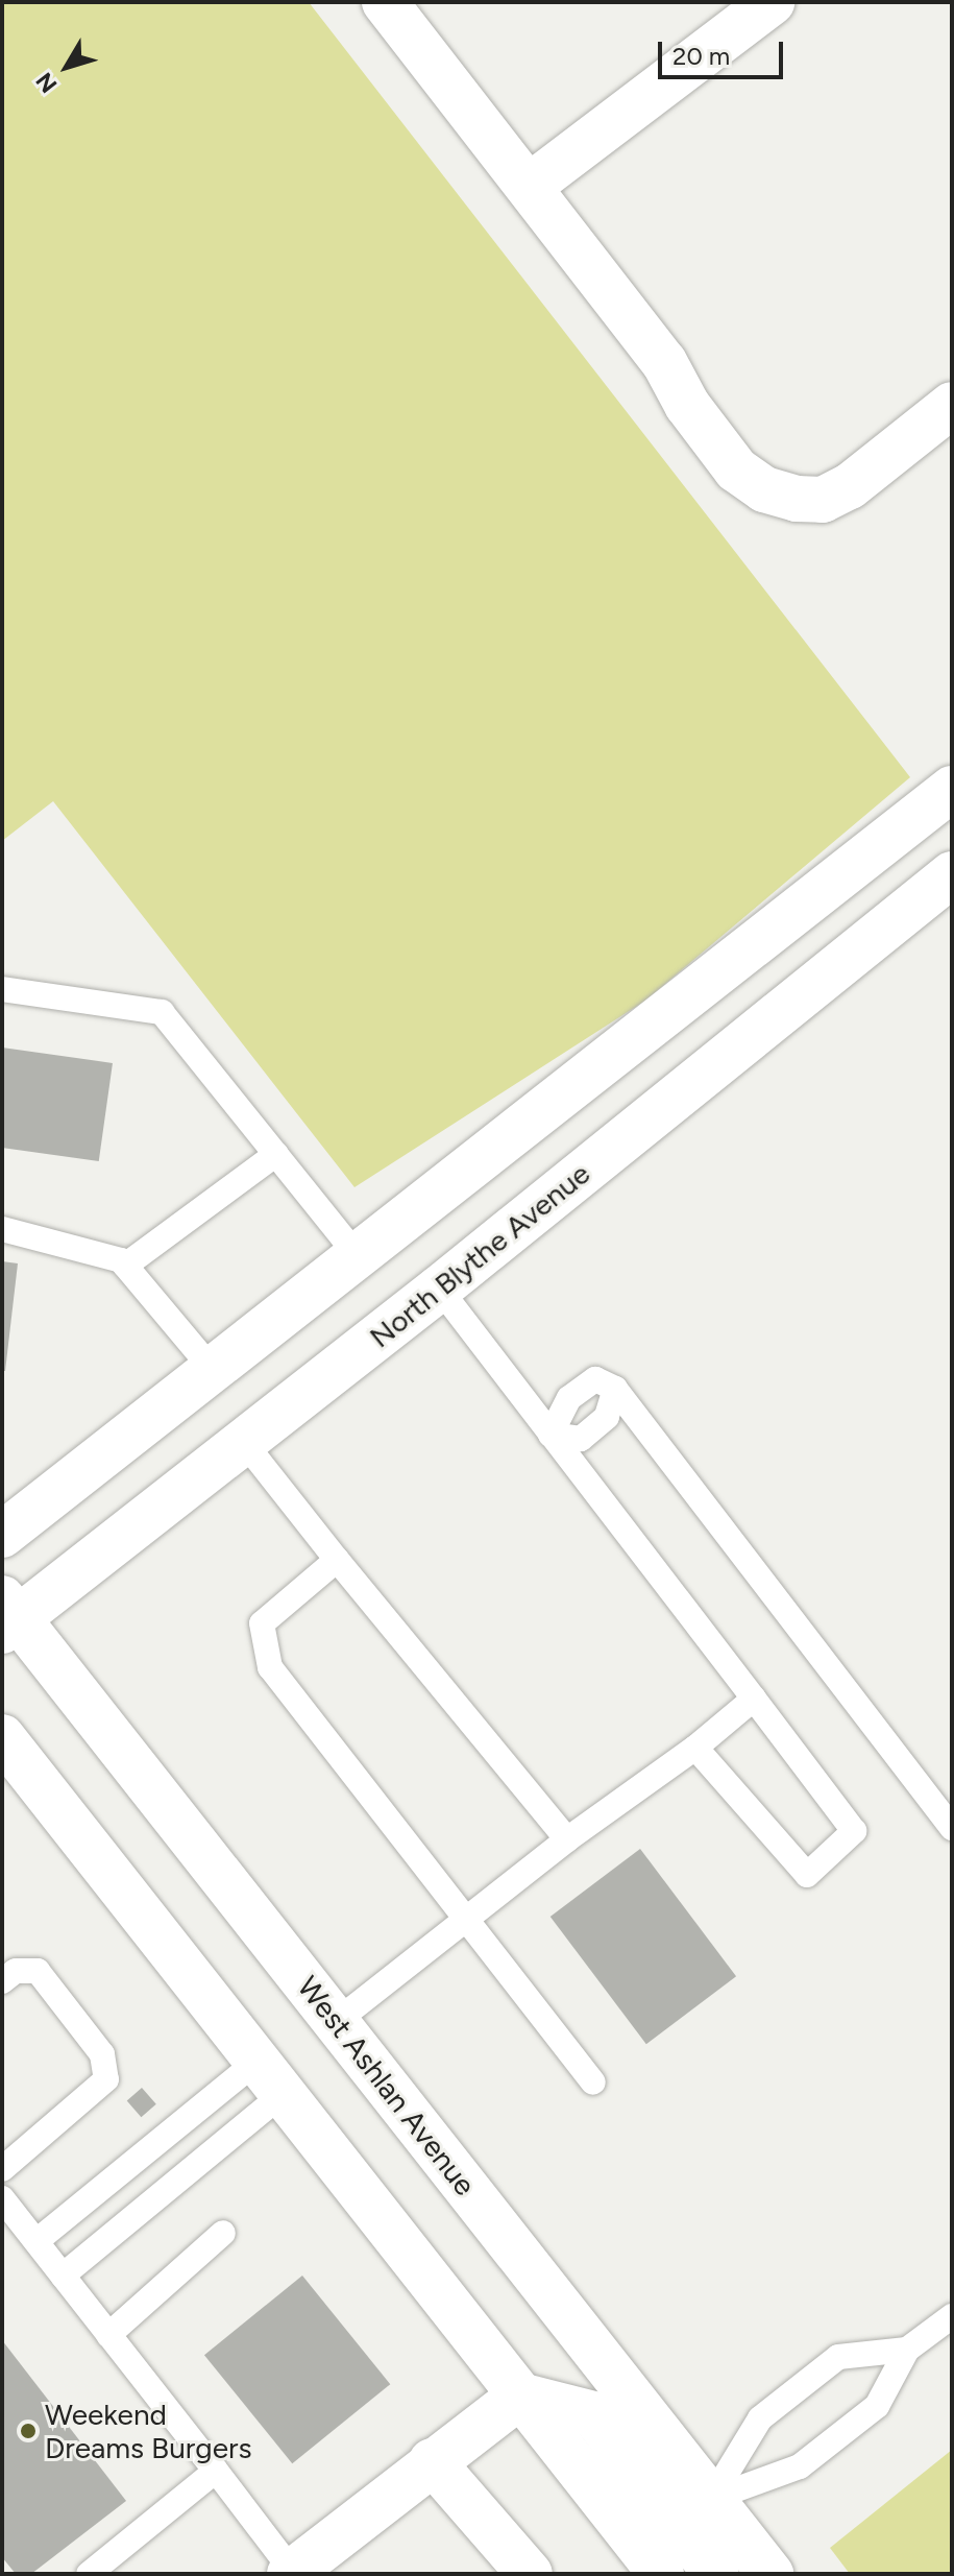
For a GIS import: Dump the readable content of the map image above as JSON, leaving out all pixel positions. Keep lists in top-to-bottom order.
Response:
{
  "streets": {
    "street": ["North Blythe Avenue", "West Ashlan Avenue"]
  },
  "crossings": [
    ["North Blythe Avenue", "West Ashlan Avenue"]
  ],
  "places": ["Weekend Dreams Burgers"],
  "scale_bar": "20 m",
  "north": "bottom left"
}
